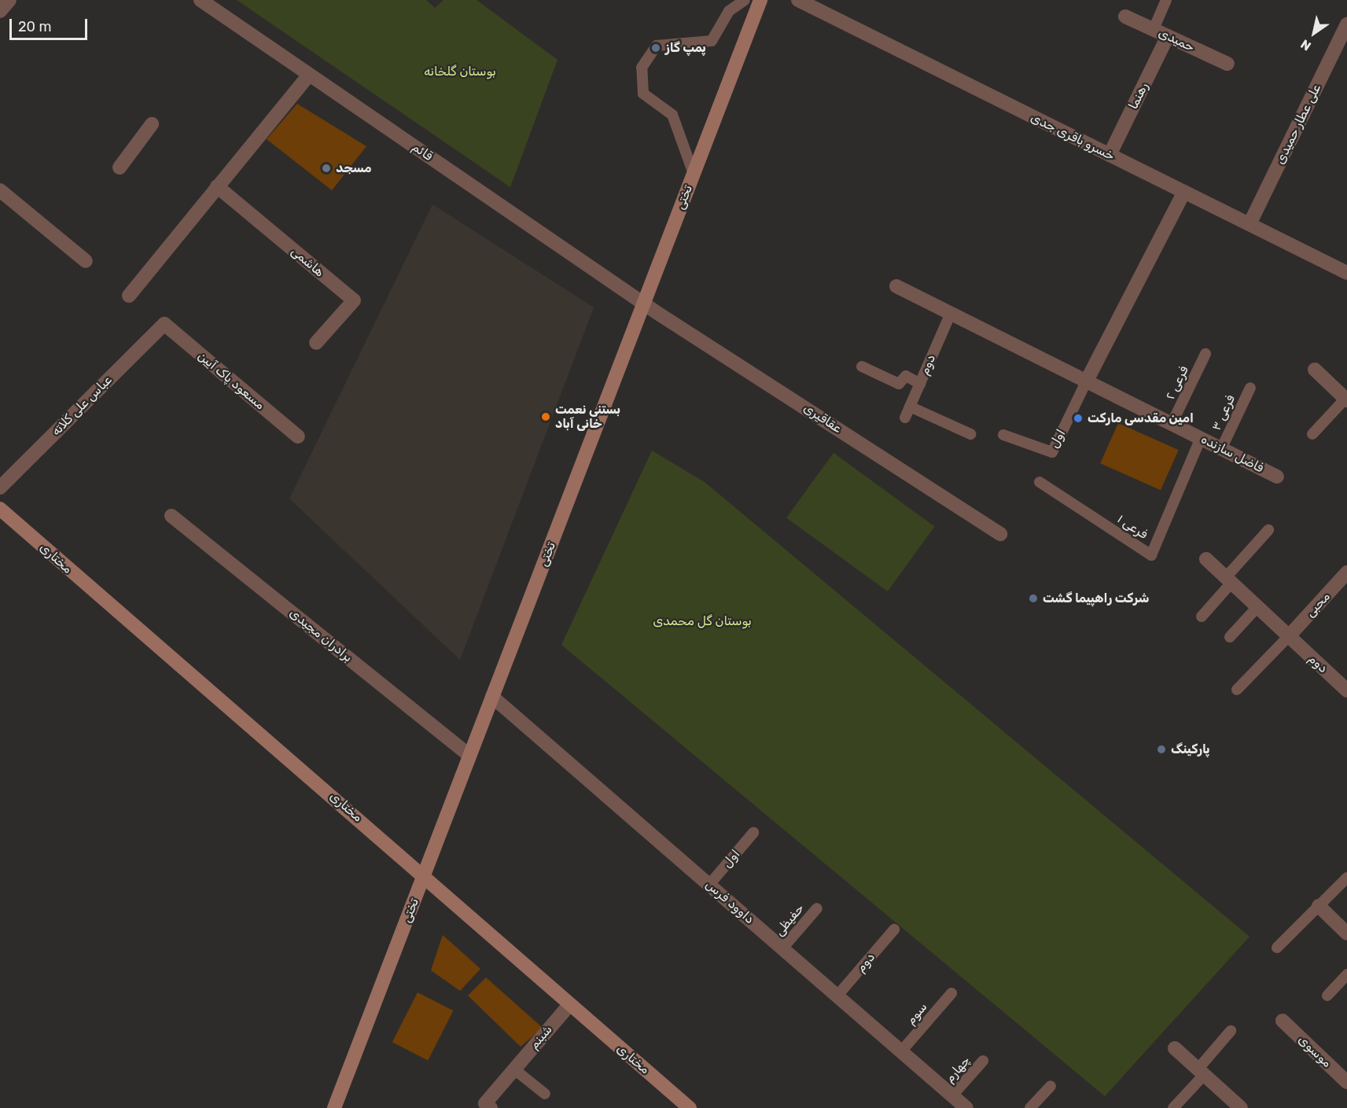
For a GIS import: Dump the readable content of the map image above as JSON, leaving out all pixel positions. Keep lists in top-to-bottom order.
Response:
{
  "streets": {
    "main road": ["تختی", "مختاری"],
    "street": [
      "حمیدی",
      "رهنما",
      "علی عطار حمیدی",
      "خسرو باقری جدی",
      "قائم",
      "هاشمی",
      "دوم",
      "مسعود پاک آیین",
      "عباس علی کلاته",
      "عقاقیری",
      "فاضل سازنده",
      "محبی",
      "برادران مجیدی",
      "داوود فرس",
      "شبنم",
      "موسوی"
    ],
    "lane": [
      "فرعی ۲",
      "فرعی ۳",
      "اول",
      "فرعی ۱",
      "حفیظی",
      "سوم",
      "چهارم"
    ]
  },
  "crossings": [
    ["حمیدی", "رهنما"],
    ["رهنما", "خسرو باقری جدی"],
    ["علی عطار حمیدی", "خسرو باقری جدی"],
    ["قائم", "تختی"],
    ["قائم", "عقاقیری"],
    ["تختی", "عقاقیری"],
    ["تختی", "مختاری"],
    ["تختی", "برادران مجیدی"],
    ["تختی", "داوود فرس"],
    ["دوم", "فاضل سازنده"],
    ["دوم", "محبی"],
    ["دوم", "داوود فرس"],
    ["مسعود پاک آیین", "عباس علی کلاته"],
    ["فرعی ۲", "فاضل سازنده"],
    ["فرعی ۳", "فاضل سازنده"],
    ["اول", "فاضل سازنده"],
    ["اول", "داوود فرس"],
    ["فاضل سازنده", "فرعی ۱"],
    ["مختاری", "شبنم"],
    ["داوود فرس", "حفیظی"],
    ["داوود فرس", "سوم"],
    ["داوود فرس", "چهارم"]
  ],
  "parks": ["بوستان گلخانه", "بوستان گل محمدی"],
  "places": [
    "پمپ گاز",
    "مسجد",
    "بستنی نعمت خانی آباد",
    "امین مقدسی مارکت",
    "شركت راهپيما گشت",
    "پارکینگ"
  ],
  "scale_bar": "20 m",
  "north": "bottom left"
}
